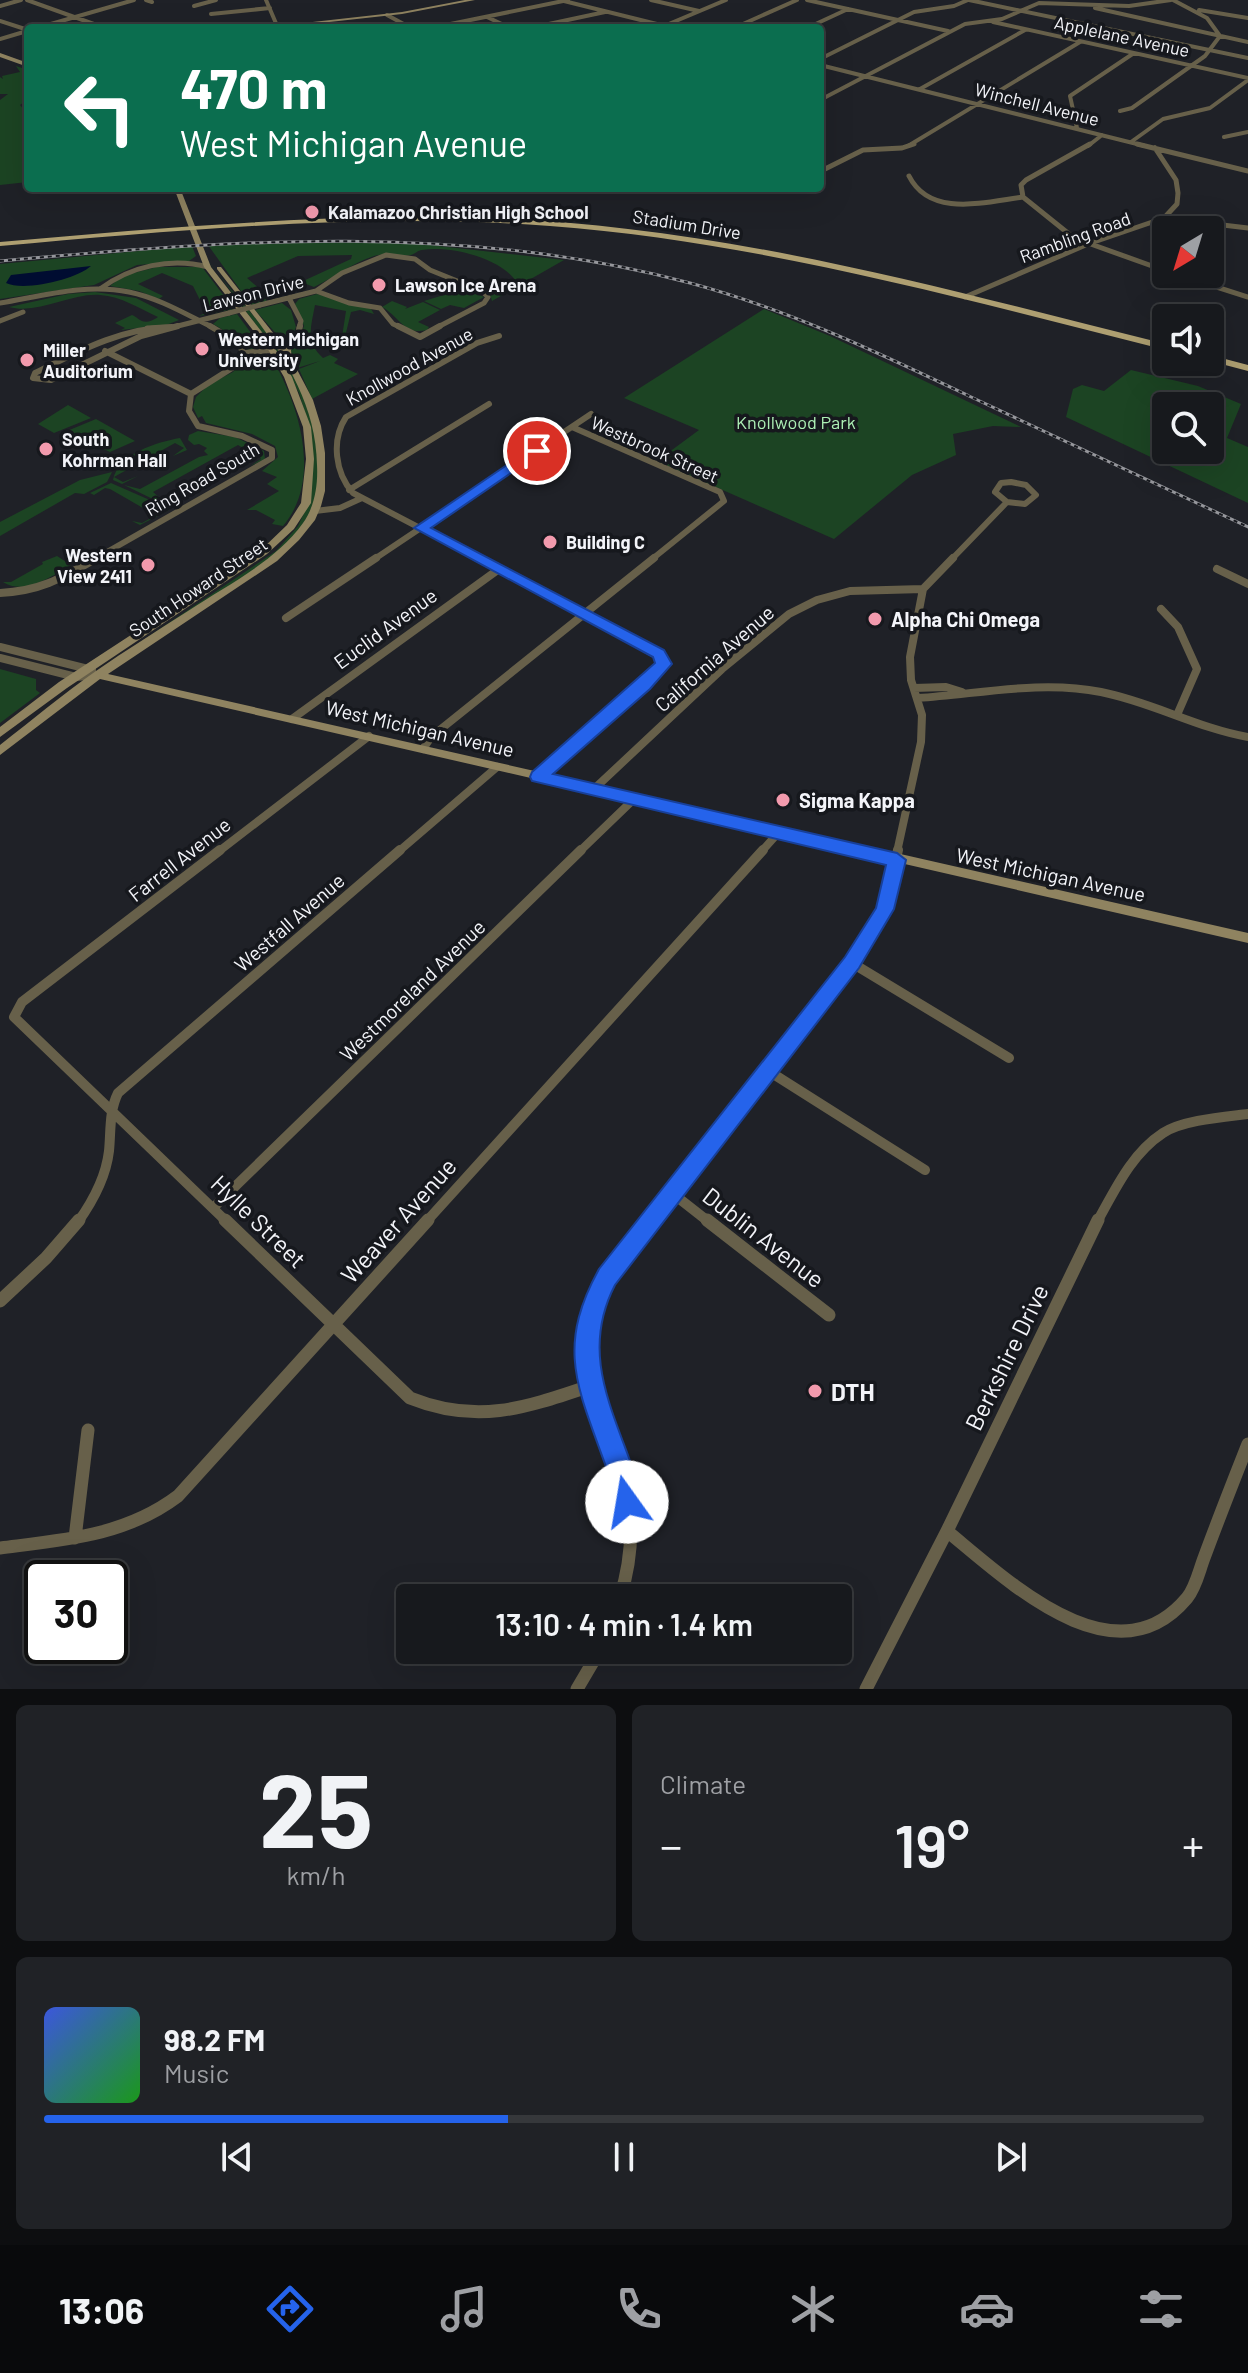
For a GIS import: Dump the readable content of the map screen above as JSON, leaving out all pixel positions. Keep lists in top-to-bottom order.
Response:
{
  "streets": {
    "main road": ["Stadium Drive"],
    "street": [
      "Applelane Avenue",
      "Winchell Avenue",
      "Rambling Road",
      "Lawson Drive",
      "Knollwood Avenue",
      "Westbrook Street",
      "Ring Road South",
      "South Howard Street",
      "Euclid Avenue",
      "California Avenue",
      "West Michigan Avenue",
      "Farrell Avenue",
      "Westfall Avenue",
      "Westmoreland Avenue",
      "Weaver Avenue",
      "Hylle Street",
      "Dublin Avenue",
      "Berkshire Drive"
    ]
  },
  "crossings": [
    ["Stadium Drive", "Rambling Road"],
    ["South Howard Street", "West Michigan Avenue"],
    ["Euclid Avenue", "West Michigan Avenue"],
    ["California Avenue", "West Michigan Avenue"],
    ["West Michigan Avenue", "Farrell Avenue"],
    ["West Michigan Avenue", "Westfall Avenue"],
    ["West Michigan Avenue", "Westmoreland Avenue"],
    ["West Michigan Avenue", "Weaver Avenue"],
    ["Farrell Avenue", "Hylle Street"],
    ["Westfall Avenue", "Hylle Street"],
    ["Westmoreland Avenue", "Hylle Street"],
    ["Weaver Avenue", "Hylle Street"]
  ],
  "parks": ["Knollwood Park"],
  "places": [
    "Kalamazoo Christian High School",
    "Lawson Ice Arena",
    "Western Michigan University",
    "Miller Auditorium",
    "South Kohrman Hall",
    "Building C",
    "Western View 2411",
    "Alpha Chi Omega",
    "Sigma Kappa",
    "DTH"
  ],
  "north": "bottom left",
  "page": {
    "turn": ["470 m", "West Michigan Avenue"],
    "limit": "30",
    "trip": "13:10 · 4 min · 1.4 km",
    "tile": [
      ["25", "km/h"],
      "Climate"
    ],
    "heat": ["−", "19°", "+"],
    "song": ["98.2 FM", "Music"],
    "tabs": "13:06"
  }
}
